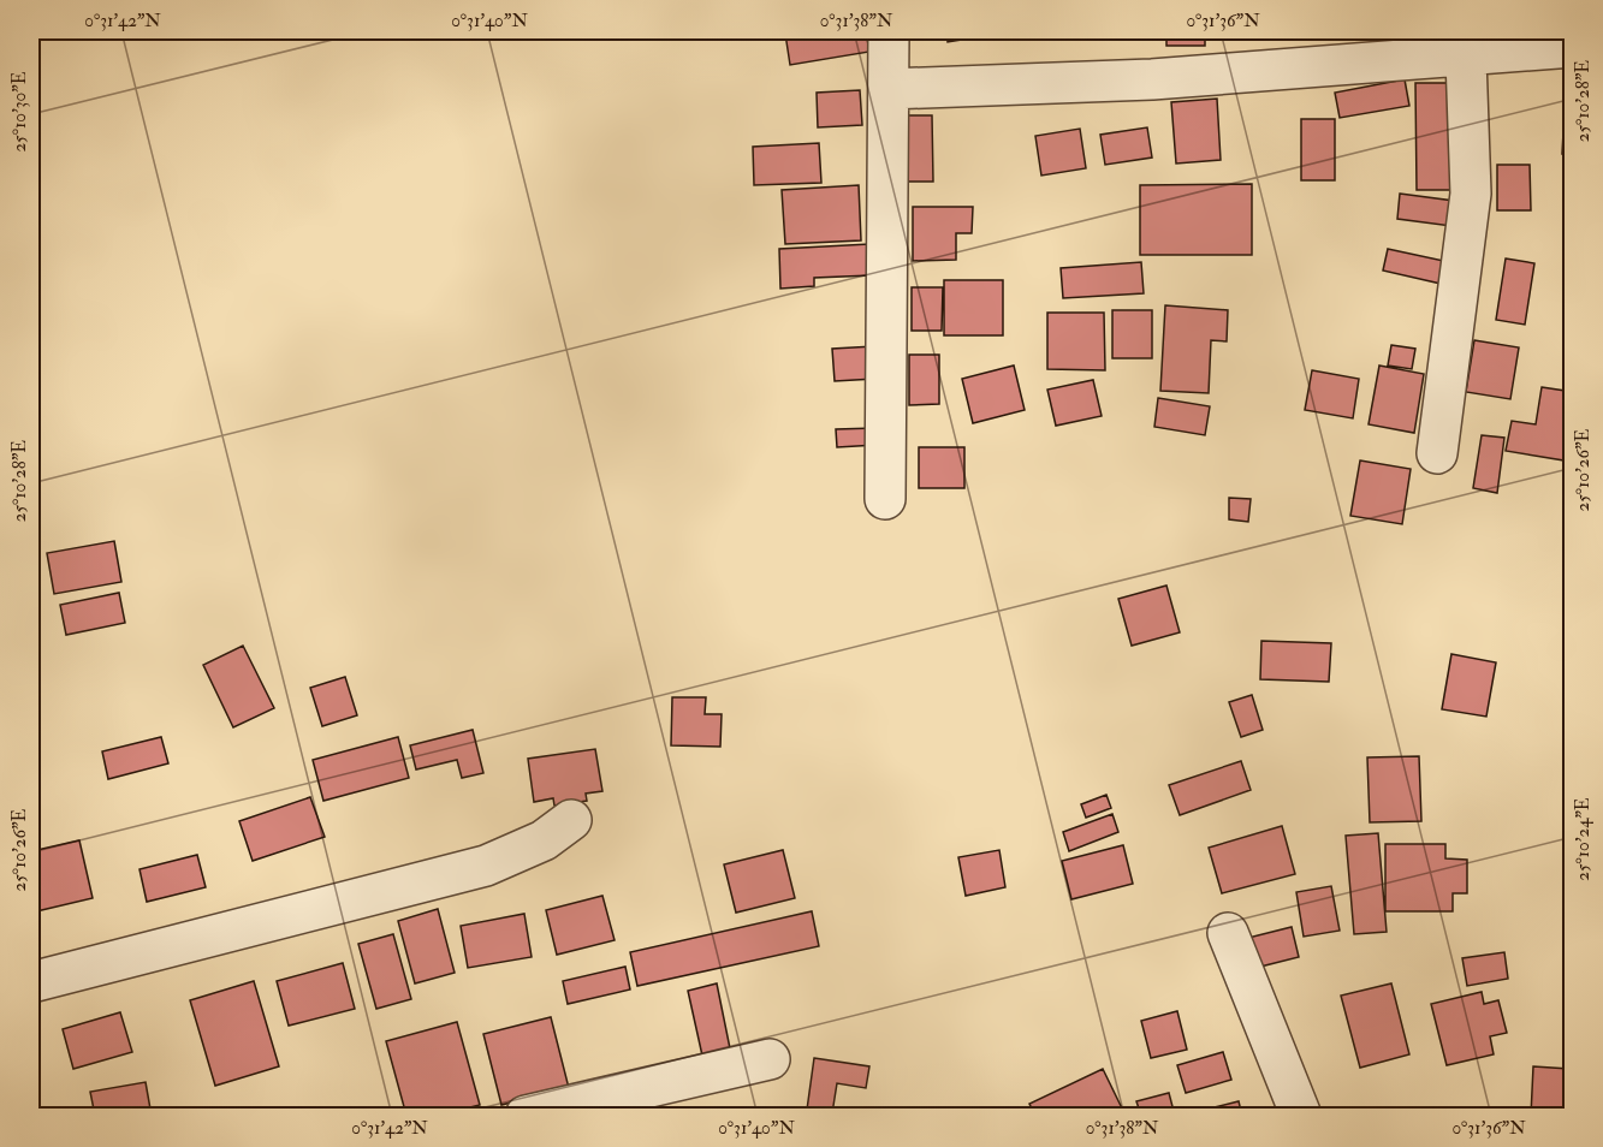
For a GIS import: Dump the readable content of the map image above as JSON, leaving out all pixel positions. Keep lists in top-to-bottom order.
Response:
{
  "coordinates": [
    "0°31'42\"N",
    "0°31'40\"N",
    "0°31'38\"N",
    "0°31'36\"N",
    "25°10'28\"E",
    "25°10'30\"E",
    "25°10'26\"E",
    "25°10'24\"E"
  ]
}
